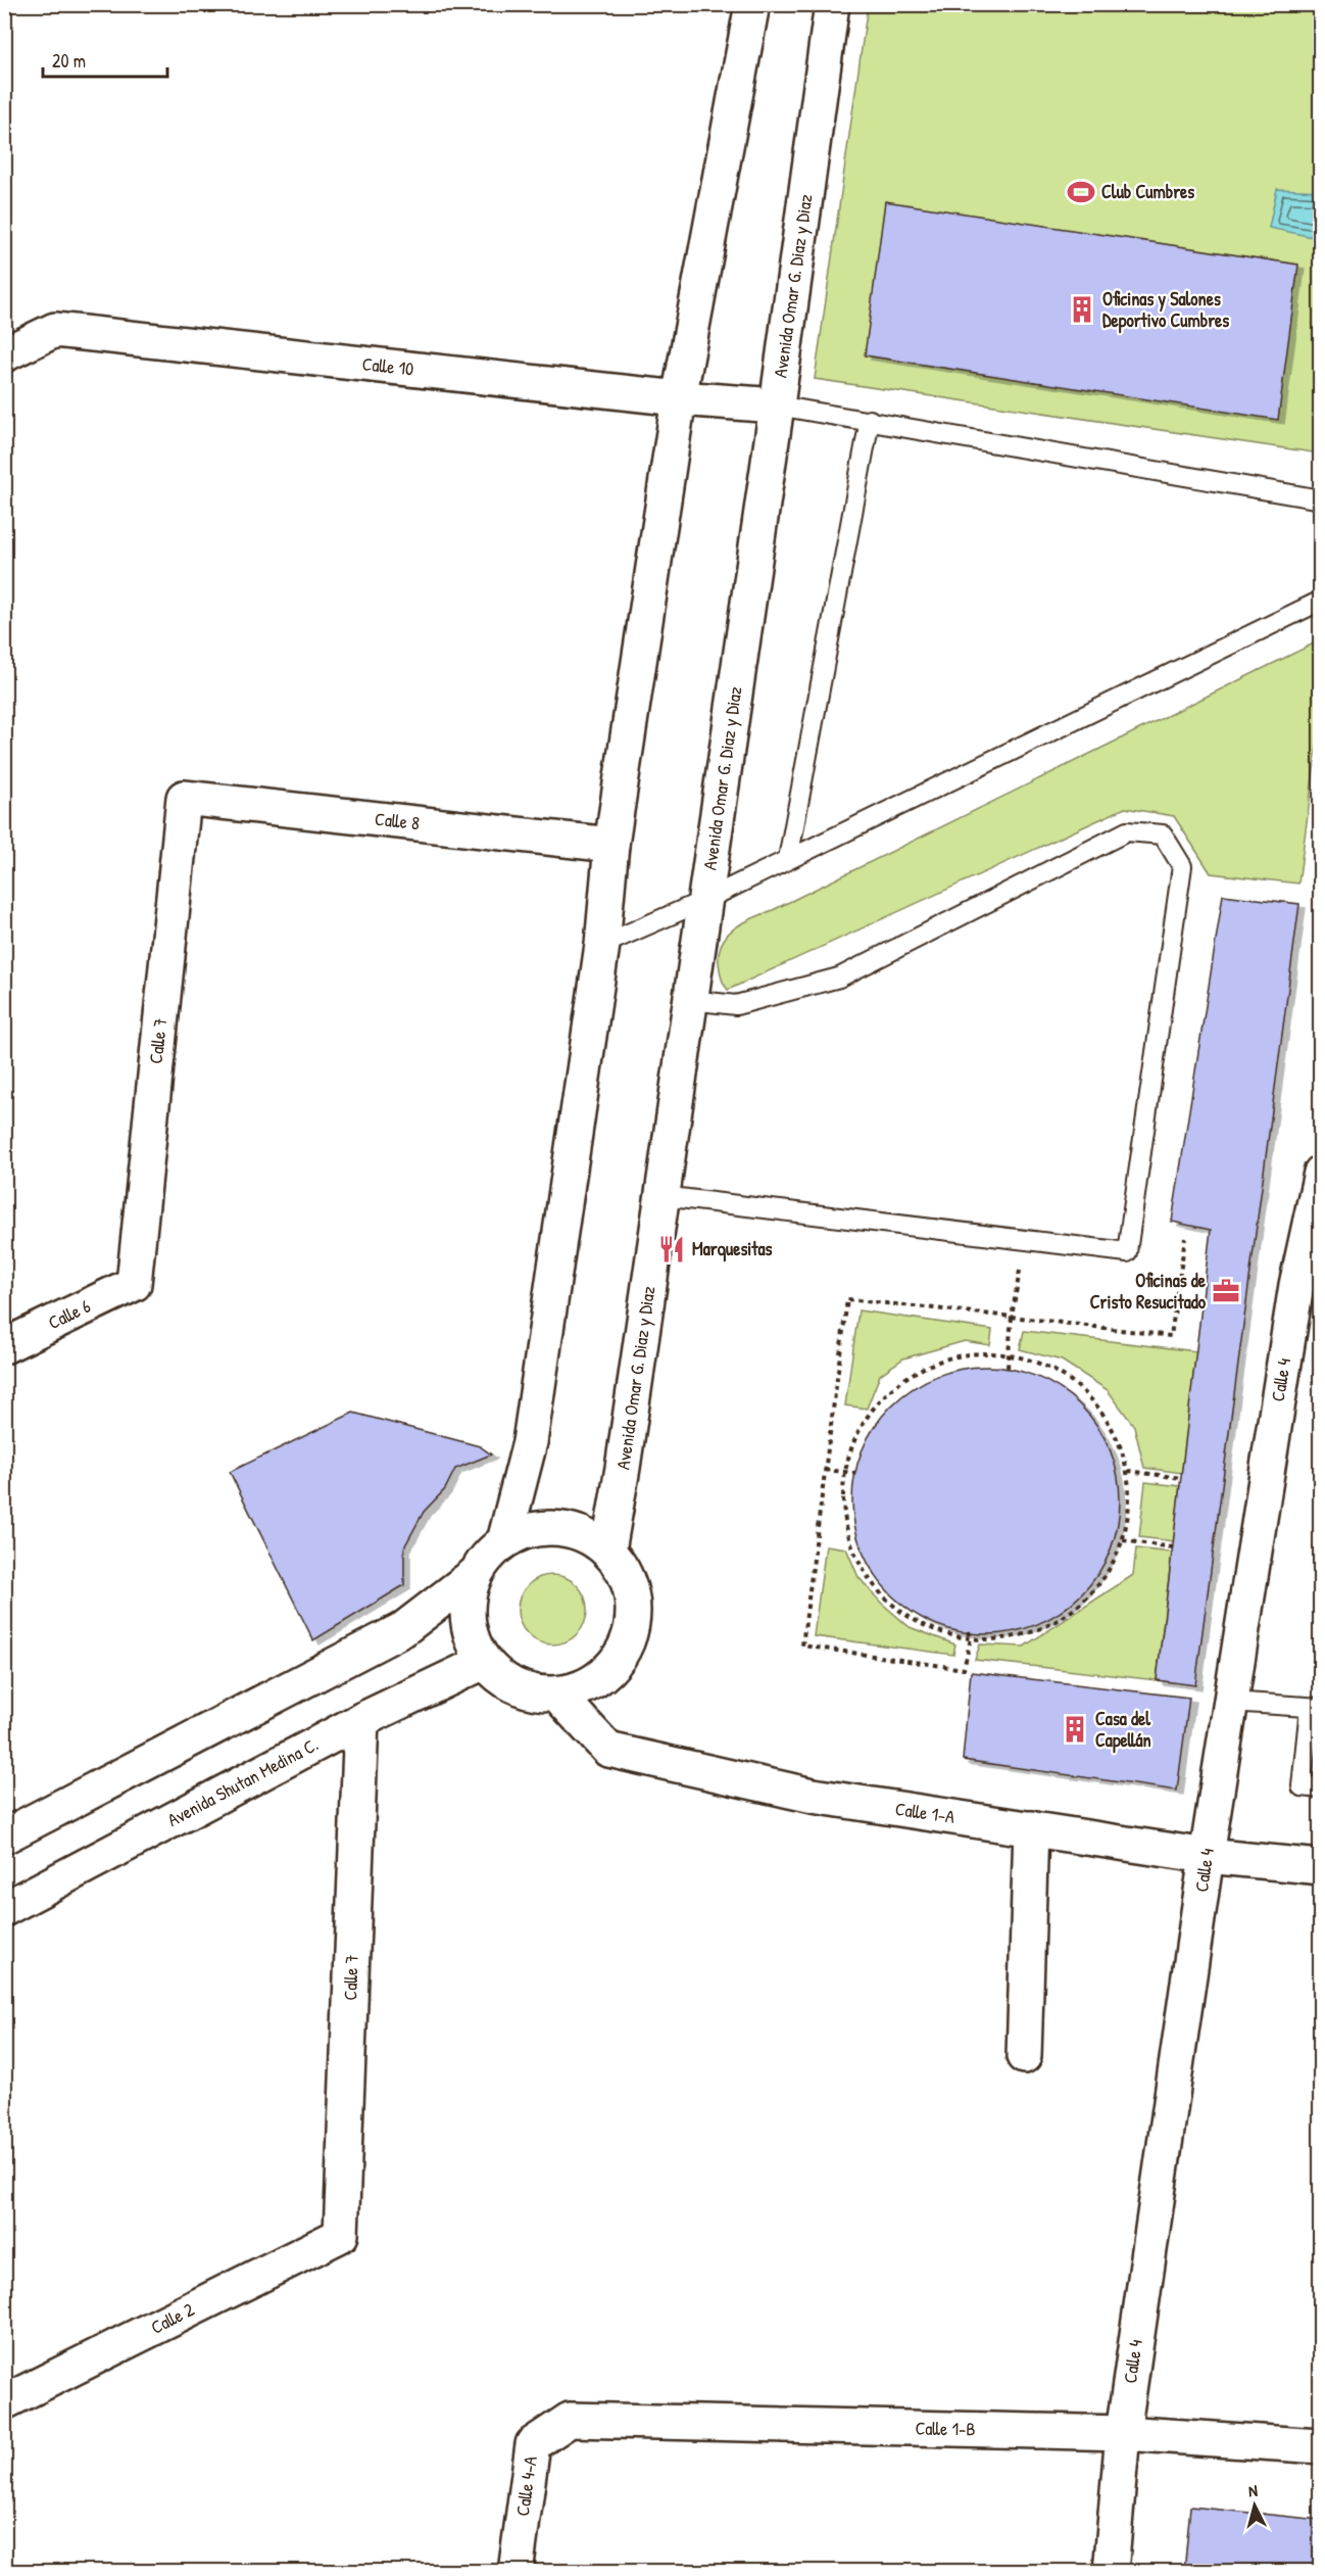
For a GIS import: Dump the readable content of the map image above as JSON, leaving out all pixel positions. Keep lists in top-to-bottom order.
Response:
{
  "streets": {
    "street": [
      "Avenida Omar G. Diaz y Diaz",
      "Calle 10",
      "Calle 8",
      "Calle 7",
      "Calle 6",
      "Calle 4",
      "Avenida Shutan Medina C.",
      "Calle 1-A",
      "Calle 2",
      "Calle 1-B",
      "Calle 4-A"
    ]
  },
  "crossings": [
    ["Avenida Omar G. Diaz y Diaz", "Calle 10"],
    ["Avenida Omar G. Diaz y Diaz", "Avenida Shutan Medina C."],
    ["Avenida Omar G. Diaz y Diaz", "Calle 1-A"],
    ["Calle 8", "Calle 7"],
    ["Calle 7", "Calle 6"],
    ["Calle 7", "Avenida Shutan Medina C."],
    ["Calle 7", "Calle 2"],
    ["Calle 4", "Calle 1-A"],
    ["Calle 4", "Calle 1-B"],
    ["Avenida Shutan Medina C.", "Calle 1-A"],
    ["Calle 1-B", "Calle 4-A"]
  ],
  "places": {
    "sports": ["Club Cumbres"],
    "building": ["Oficinas y Salones Deportivo Cumbres", "Casa del Capellán"],
    "restaurant": ["Marquesitas"],
    "office": ["Oficinas de Cristo Resucitado"]
  },
  "scale_bar": "20 m",
  "north": "top"
}
